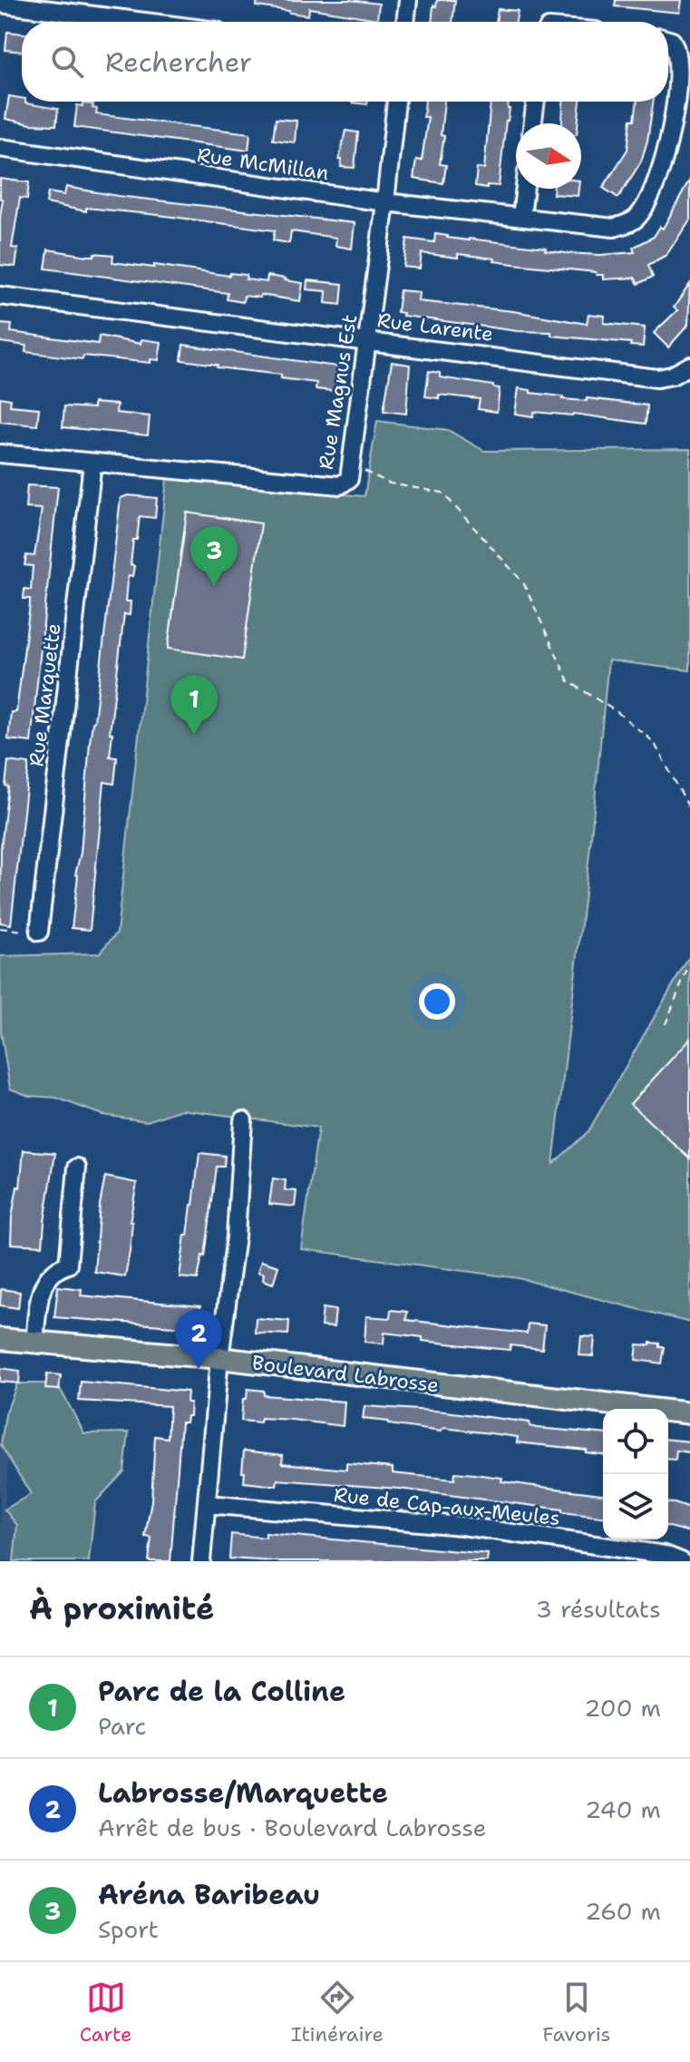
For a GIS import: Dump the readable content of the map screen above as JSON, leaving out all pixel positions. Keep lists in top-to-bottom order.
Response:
{
  "streets": {
    "main road": ["Boulevard Labrosse"],
    "street": [
      "Rue McMillan",
      "Rue Larente",
      "Rue Magnus Est",
      "Rue Marquette",
      "Rue de Cap-aux-Meules"
    ]
  },
  "crossings": [
    ["Rue McMillan", "Rue Magnus Est"],
    ["Rue Larente", "Rue Magnus Est"],
    ["Rue Magnus Est", "Rue Marquette"]
  ],
  "north": "right",
  "page": {
    "search": "Rechercher",
    "pins": ["3", "1", "2"],
    "heading": ["À proximité", "3 résultats"],
    "list": [
      {
        "mark": "1",
        "name": "Parc de la Colline",
        "note": "Parc",
        "value": "200 m"
      },
      {
        "mark": "2",
        "name": "Labrosse/Marquette",
        "note": "Arrêt de bus · Boulevard Labrosse",
        "value": "240 m"
      },
      {
        "mark": "3",
        "name": "Aréna Baribeau",
        "note": "Sport",
        "value": "260 m"
      }
    ],
    "nav": ["Carte", "Itinéraire", "Favoris"]
  }
}
